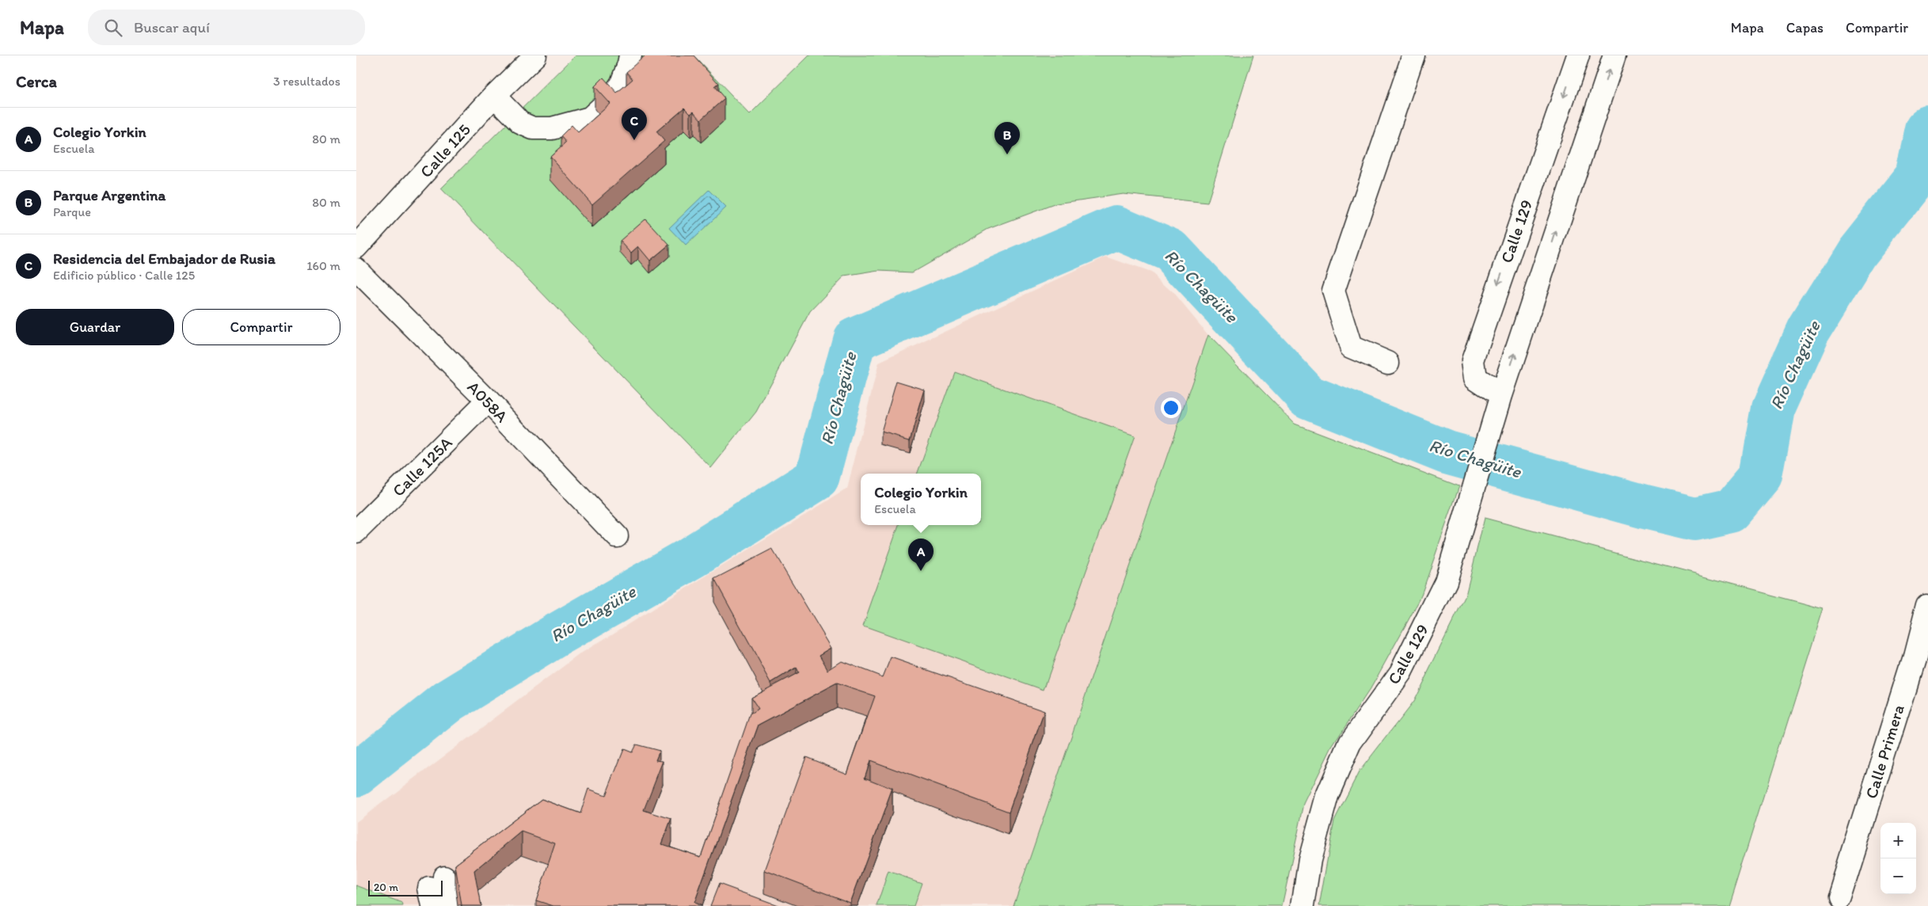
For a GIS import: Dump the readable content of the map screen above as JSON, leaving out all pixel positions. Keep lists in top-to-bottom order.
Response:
{
  "streets": {
    "street": [
      "Calle 125",
      "Calle 129",
      "A058A",
      "Calle 125A",
      "Calle Primera"
    ]
  },
  "crossings": [
    ["A058A", "Calle 125A"]
  ],
  "water": ["Río Chagüite"],
  "scale_bar": "20 m",
  "page": {
    "header": "Mapa",
    "search": "Buscar aquí",
    "nav": ["Mapa", "Capas", "Compartir"],
    "heading": ["Cerca", "3 resultados"],
    "list": [
      {
        "mark": "A",
        "name": "Colegio Yorkin",
        "note": "Escuela",
        "value": "80 m"
      },
      {
        "mark": "B",
        "name": "Parque Argentina",
        "note": "Parque",
        "value": "80 m"
      },
      {
        "mark": "C",
        "name": "Residencia del Embajador de Rusia",
        "note": "Edificio público · Calle 125",
        "value": "160 m"
      }
    ],
    "pins": ["C", "B", "A"],
    "buttons": ["Guardar", "Compartir"],
    "popup": ["Colegio Yorkin", "Escuela"],
    "map_buttons": ["+", "−"],
    "scale": "20 m"
  }
}
